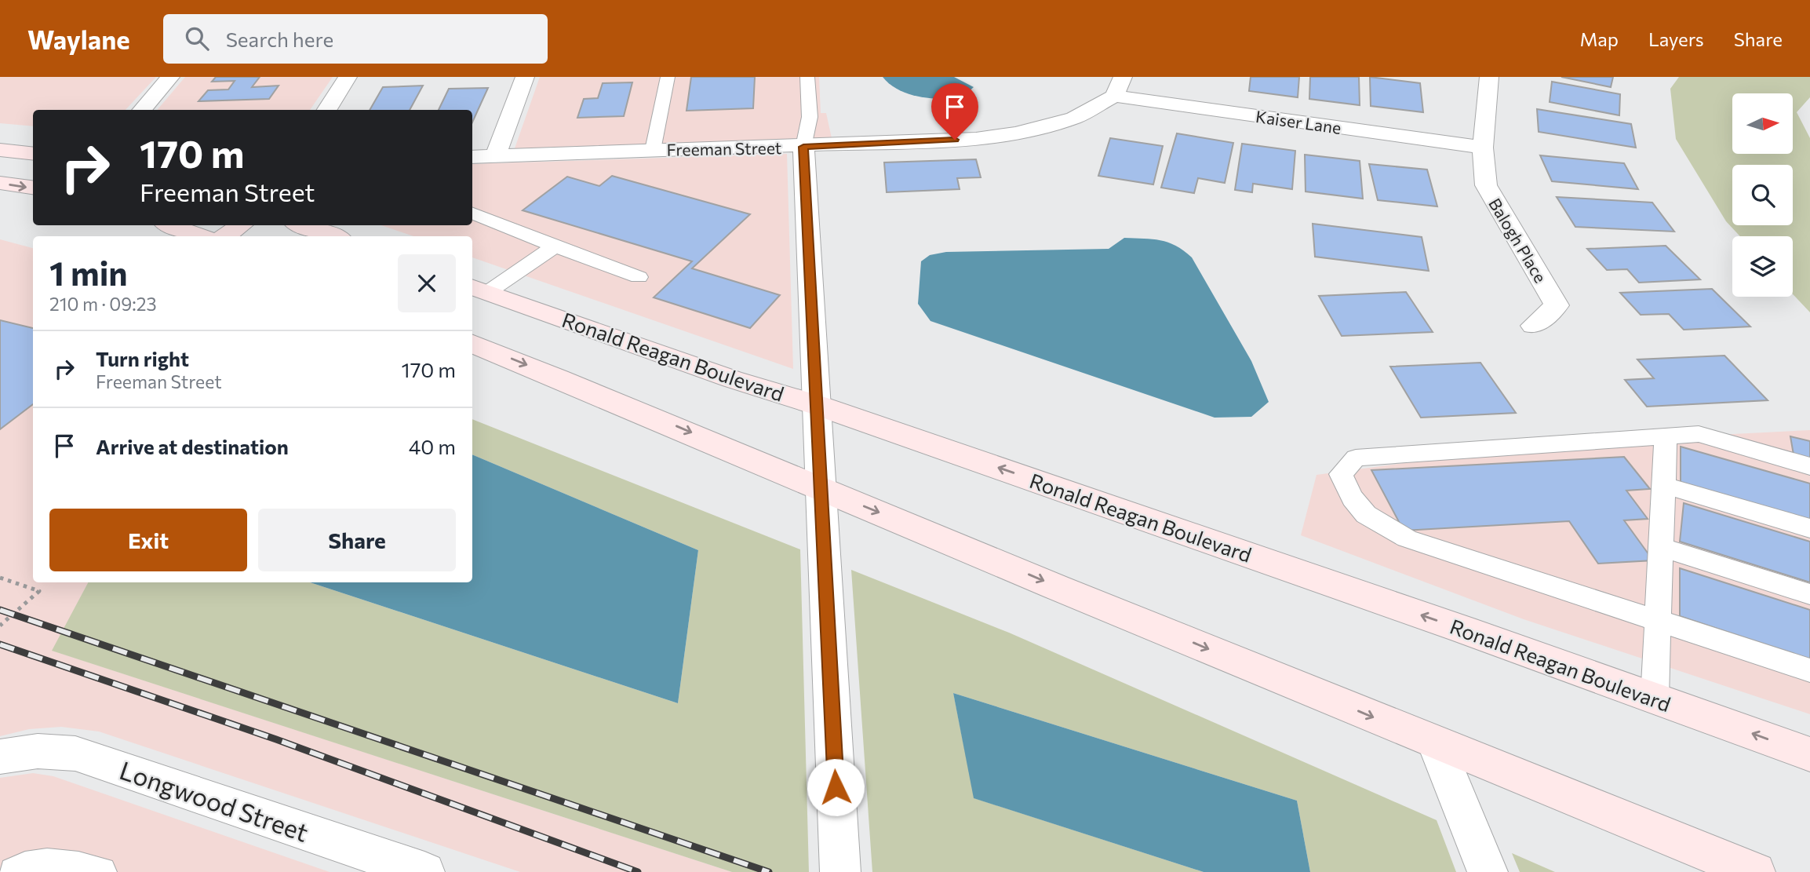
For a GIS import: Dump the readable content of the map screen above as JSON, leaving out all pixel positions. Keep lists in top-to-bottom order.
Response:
{
  "streets": {
    "main road": ["Ronald Reagan Boulevard"],
    "street": [
      "Kaiser Lane",
      "Freeman Street",
      "Balogh Place",
      "Longwood Street"
    ]
  },
  "crossings": [
    ["Kaiser Lane", "Freeman Street"],
    ["Kaiser Lane", "Balogh Place"]
  ],
  "north": "right",
  "page": {
    "header": "Waylane",
    "search": "Search here",
    "nav": ["Map", "Layers", "Share"],
    "turn": ["170 m", "Freeman Street"],
    "heading": ["1 min", "210 m · 09:23"],
    "list": [
      {
        "name": "Turn right",
        "note": "Freeman Street",
        "value": "170 m"
      },
      {
        "name": "Arrive at destination",
        "value": "40 m"
      }
    ],
    "buttons": ["Exit", "Share"]
  }
}
